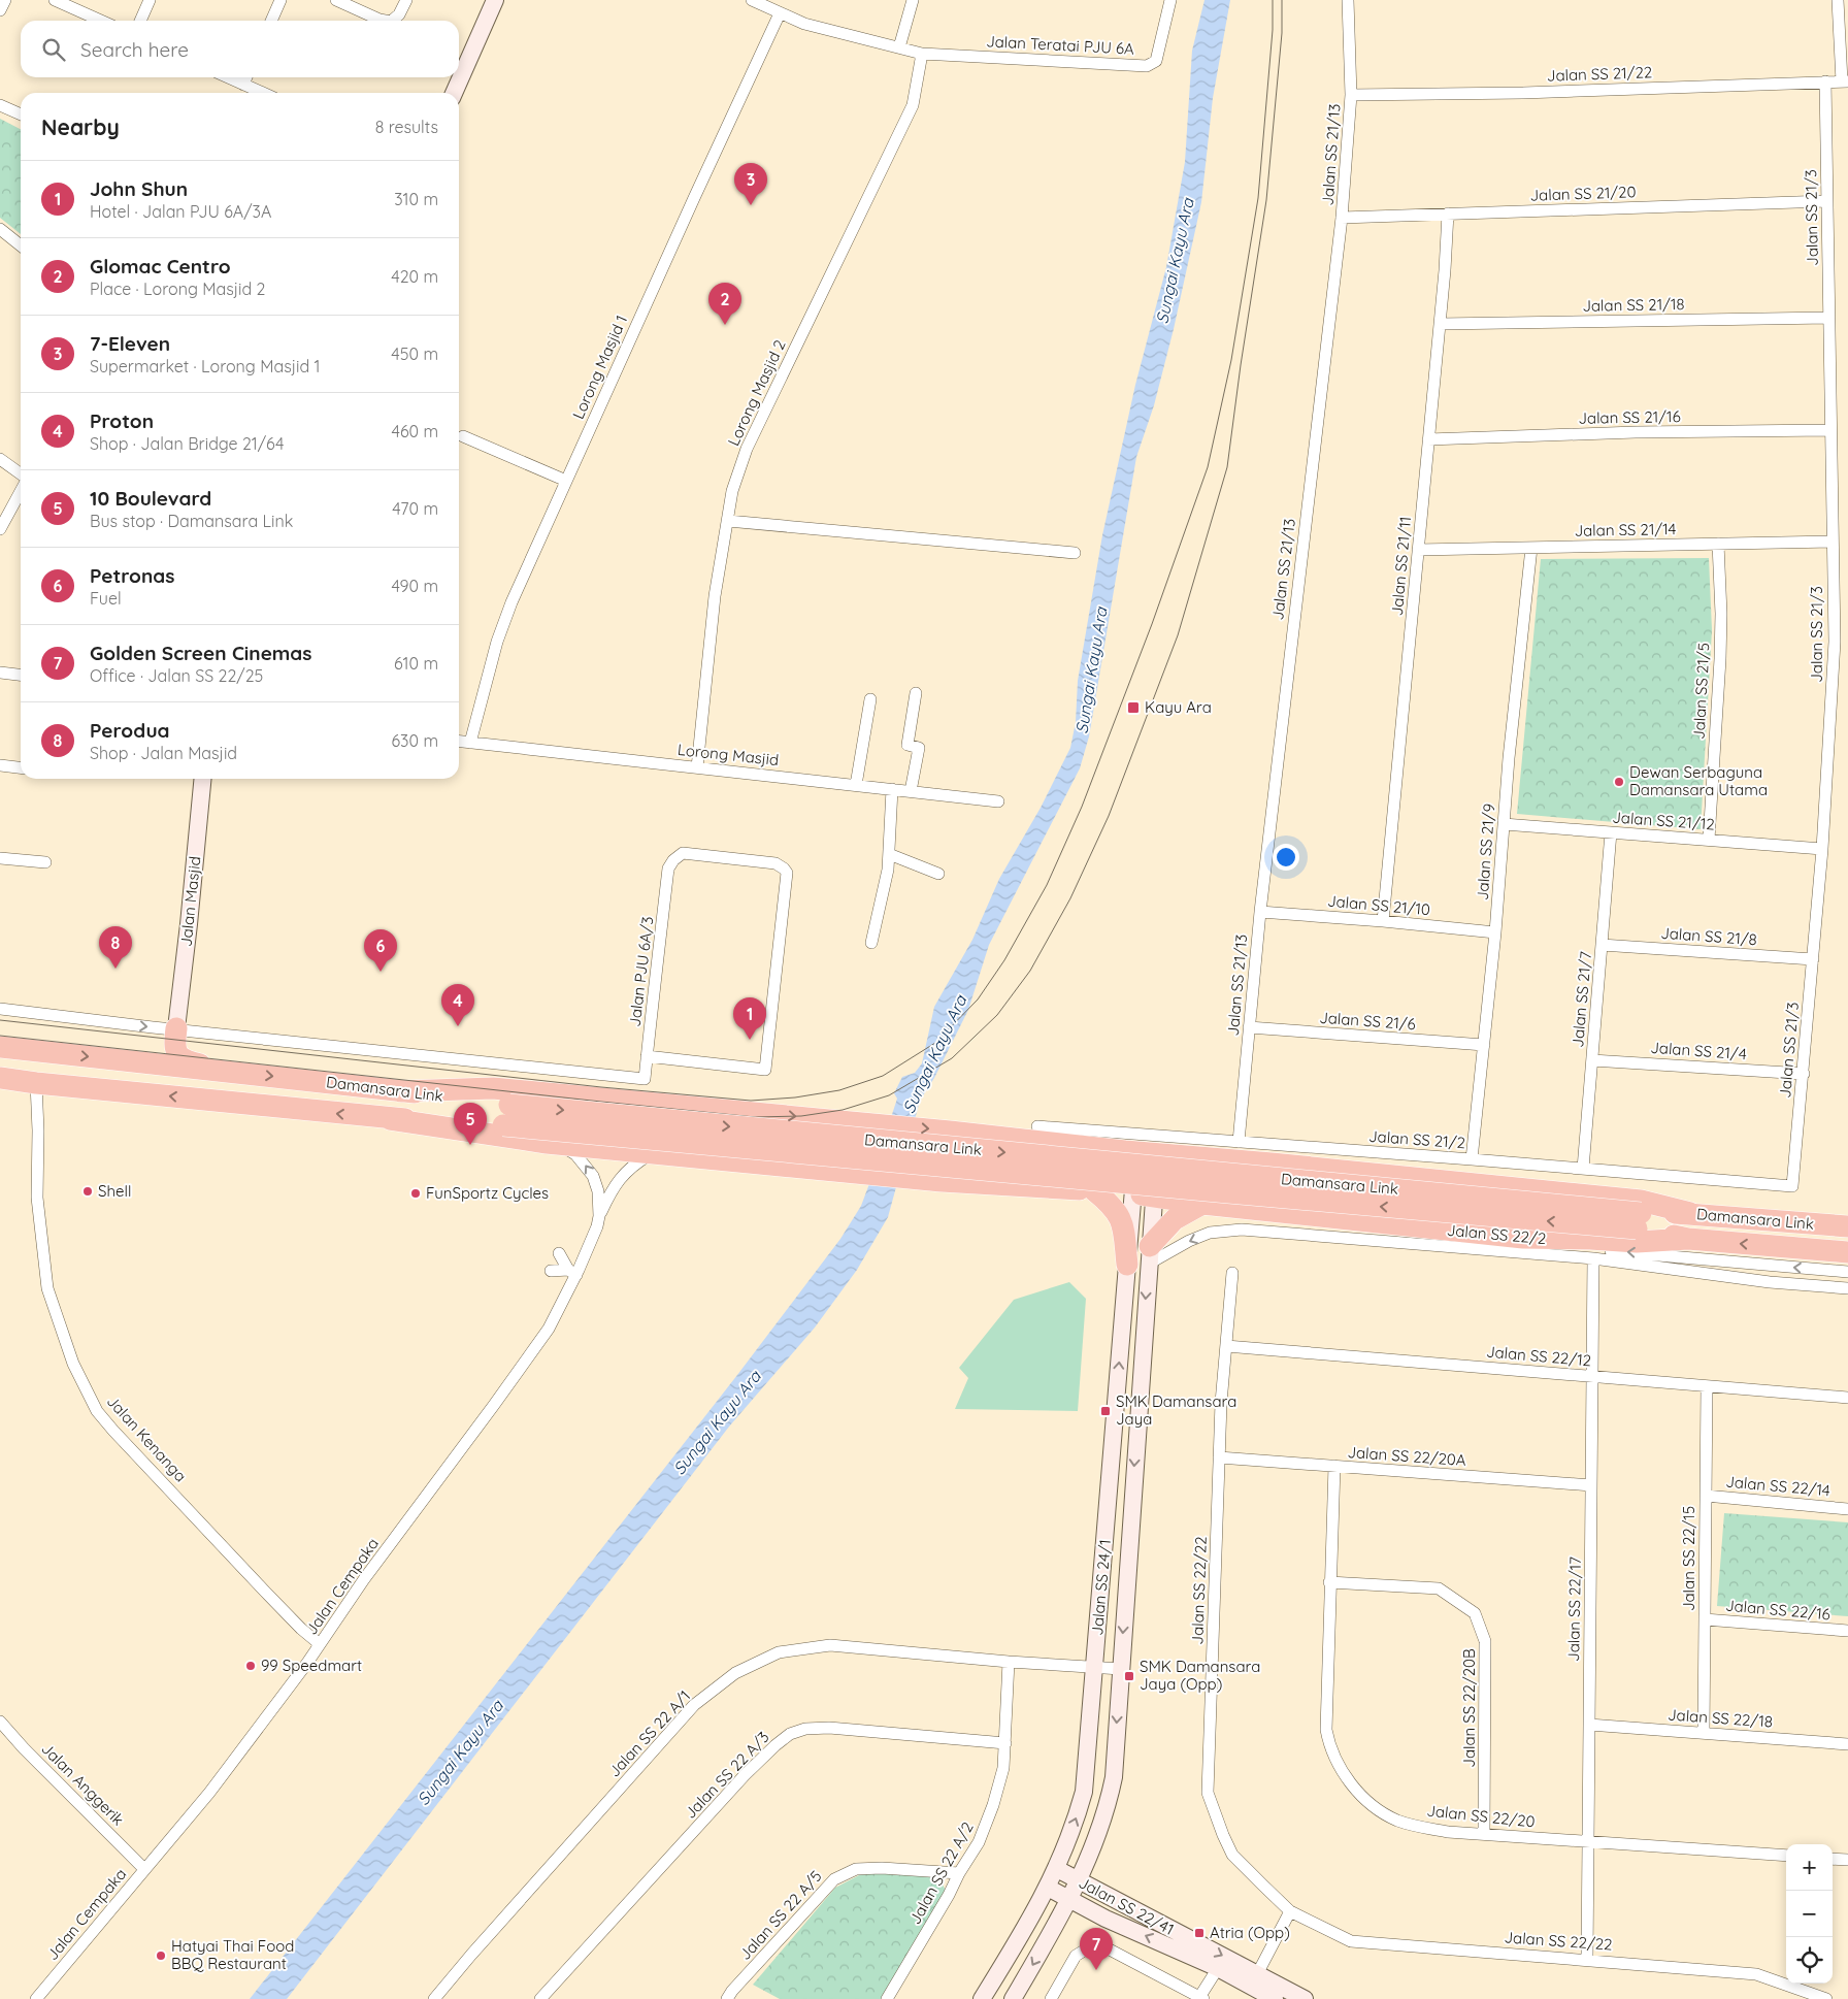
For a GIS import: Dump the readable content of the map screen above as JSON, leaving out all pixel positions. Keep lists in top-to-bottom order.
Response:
{
  "streets": {
    "highway": ["Damansara Link"],
    "main road": ["Jalan Masjid", "Jalan SS 24/1", "Jalan SS 22/41"],
    "street": [
      "Jalan Teratai PJU 6A",
      "Jalan SS 21/22",
      "Jalan SS 21/13",
      "Jalan SS 21/20",
      "Jalan SS 21/3",
      "Jalan SS 21/18",
      "Lorong Masjid 1",
      "Lorong Masjid 2",
      "Jalan SS 21/16",
      "Jalan SS 21/14",
      "Jalan SS 21/11",
      "Jalan SS 21/5",
      "Lorong Masjid",
      "Jalan SS 21/12",
      "Jalan SS 21/9",
      "Jalan SS 21/10",
      "Jalan SS 21/8",
      "Jalan PJU 6A/3",
      "Jalan SS 21/7",
      "Jalan SS 21/6",
      "Jalan SS 21/4",
      "Jalan SS 21/2",
      "Jalan SS 22/2",
      "Jalan SS 22/12",
      "Jalan Kenanga",
      "Jalan SS 22/20A",
      "Jalan SS 22/14",
      "Jalan SS 22/15",
      "Jalan Cempaka",
      "Jalan SS 22/22",
      "Jalan SS 22/17",
      "Jalan SS 22/16",
      "Jalan SS 22/20B",
      "Jalan SS 22/18",
      "Jalan SS 22 A/1",
      "Jalan SS 22 A/3",
      "Jalan Anggerik",
      "Jalan SS 22/20",
      "Jalan SS 22 A/2",
      "Jalan SS 22 A/5"
    ]
  },
  "crossings": [
    ["Jalan Teratai PJU 6A", "Lorong Masjid 1"],
    ["Jalan Teratai PJU 6A", "Lorong Masjid 2"],
    ["Jalan SS 21/22", "Jalan SS 21/13"],
    ["Jalan SS 21/22", "Jalan SS 21/3"],
    ["Jalan SS 21/13", "Jalan SS 21/20"],
    ["Jalan SS 21/13", "Jalan SS 21/10"],
    ["Jalan SS 21/13", "Jalan SS 21/6"],
    ["Jalan SS 21/13", "Jalan SS 21/2"],
    ["Jalan SS 21/20", "Jalan SS 21/3"],
    ["Jalan SS 21/20", "Jalan SS 21/11"],
    ["Jalan SS 21/3", "Jalan SS 21/18"],
    ["Jalan SS 21/3", "Jalan SS 21/16"],
    ["Jalan SS 21/3", "Jalan SS 21/14"],
    ["Jalan SS 21/3", "Jalan SS 21/12"],
    ["Jalan SS 21/3", "Jalan SS 21/8"],
    ["Jalan SS 21/3", "Jalan SS 21/4"],
    ["Jalan SS 21/3", "Jalan SS 21/2"],
    ["Jalan SS 21/18", "Jalan SS 21/11"],
    ["Lorong Masjid 1", "Lorong Masjid"],
    ["Lorong Masjid 2", "Lorong Masjid"],
    ["Jalan SS 21/16", "Jalan SS 21/11"],
    ["Jalan SS 21/14", "Jalan SS 21/11"],
    ["Jalan SS 21/14", "Jalan SS 21/5"],
    ["Jalan SS 21/14", "Jalan SS 21/9"],
    ["Jalan SS 21/11", "Jalan SS 21/10"],
    ["Jalan SS 21/5", "Jalan SS 21/12"],
    ["Jalan SS 21/12", "Jalan SS 21/9"],
    ["Jalan SS 21/12", "Jalan SS 21/7"],
    ["Jalan SS 21/9", "Jalan SS 21/10"],
    ["Jalan SS 21/9", "Jalan SS 21/6"],
    ["Jalan SS 21/9", "Jalan SS 21/2"],
    ["Jalan Masjid", "Jalan PJU 6A/3"],
    ["Jalan SS 21/8", "Jalan SS 21/7"],
    ["Jalan SS 21/7", "Jalan SS 21/4"],
    ["Jalan SS 21/7", "Jalan SS 21/2"],
    ["Damansara Link", "Jalan Kenanga"],
    ["Jalan SS 22/2", "Jalan SS 24/1"],
    ["Jalan SS 22/2", "Jalan SS 22/17"],
    ["Jalan SS 22/12", "Jalan SS 22/15"],
    ["Jalan SS 22/12", "Jalan SS 22/22"],
    ["Jalan SS 22/12", "Jalan SS 22/17"],
    ["Jalan Kenanga", "Jalan Cempaka"],
    ["Jalan SS 22/20A", "Jalan SS 22/22"],
    ["Jalan SS 22/20A", "Jalan SS 22/17"],
    ["Jalan SS 22/20A", "Jalan SS 22/20"],
    ["Jalan SS 22/14", "Jalan SS 22/15"],
    ["Jalan SS 22/15", "Jalan SS 22/16"],
    ["Jalan SS 22/15", "Jalan SS 22/18"],
    ["Jalan Cempaka", "Jalan Anggerik"],
    ["Jalan SS 24/1", "Jalan SS 22 A/1"],
    ["Jalan SS 24/1", "Jalan SS 22/41"],
    ["Jalan SS 22/22", "Jalan SS 22/17"],
    ["Jalan SS 22/17", "Jalan SS 22/18"],
    ["Jalan SS 22/17", "Jalan SS 22/20"],
    ["Jalan SS 22/20B", "Jalan SS 22/20"],
    ["Jalan SS 22 A/1", "Jalan SS 22 A/2"],
    ["Jalan SS 22 A/3", "Jalan SS 22 A/2"],
    ["Jalan SS 22 A/2", "Jalan SS 22 A/5"]
  ],
  "one_way": ["Jalan SS 22/2"],
  "water": ["Sungai Kayu Ara"],
  "places": {
    "transit": [
      "Kayu Ara",
      "SMK Damansara Jaya",
      "SMK Damansara Jaya (Opp)",
      "Atria (Opp)"
    ],
    "other": [
      "Dewan Serbaguna Damansara Utama",
      "Shell",
      "FunSportz Cycles",
      "99 Speedmart",
      "Hatyai Thai Food BBQ Restaurant"
    ]
  },
  "page": {
    "search": "Search here",
    "heading": ["Nearby", "8 results"],
    "list": [
      {
        "mark": "1",
        "name": "John Shun",
        "note": "Hotel · Jalan PJU 6A/3A",
        "value": "310 m"
      },
      {
        "mark": "2",
        "name": "Glomac Centro",
        "note": "Place · Lorong Masjid 2",
        "value": "420 m"
      },
      {
        "mark": "3",
        "name": "7-Eleven",
        "note": "Supermarket · Lorong Masjid 1",
        "value": "450 m"
      },
      {
        "mark": "4",
        "name": "Proton",
        "note": "Shop · Jalan Bridge 21/64",
        "value": "460 m"
      },
      {
        "mark": "5",
        "name": "10 Boulevard",
        "note": "Bus stop · Damansara Link",
        "value": "470 m"
      },
      {
        "mark": "6",
        "name": "Petronas",
        "note": "Fuel",
        "value": "490 m"
      },
      {
        "mark": "7",
        "name": "Golden Screen Cinemas",
        "note": "Office · Jalan SS 22/25",
        "value": "610 m"
      },
      {
        "mark": "8",
        "name": "Perodua",
        "note": "Shop · Jalan Masjid",
        "value": "630 m"
      }
    ],
    "pins": [
      "3",
      "2",
      "8",
      "6",
      "4",
      "1",
      "5",
      "7"
    ],
    "map_buttons": ["+", "−"]
  }
}
